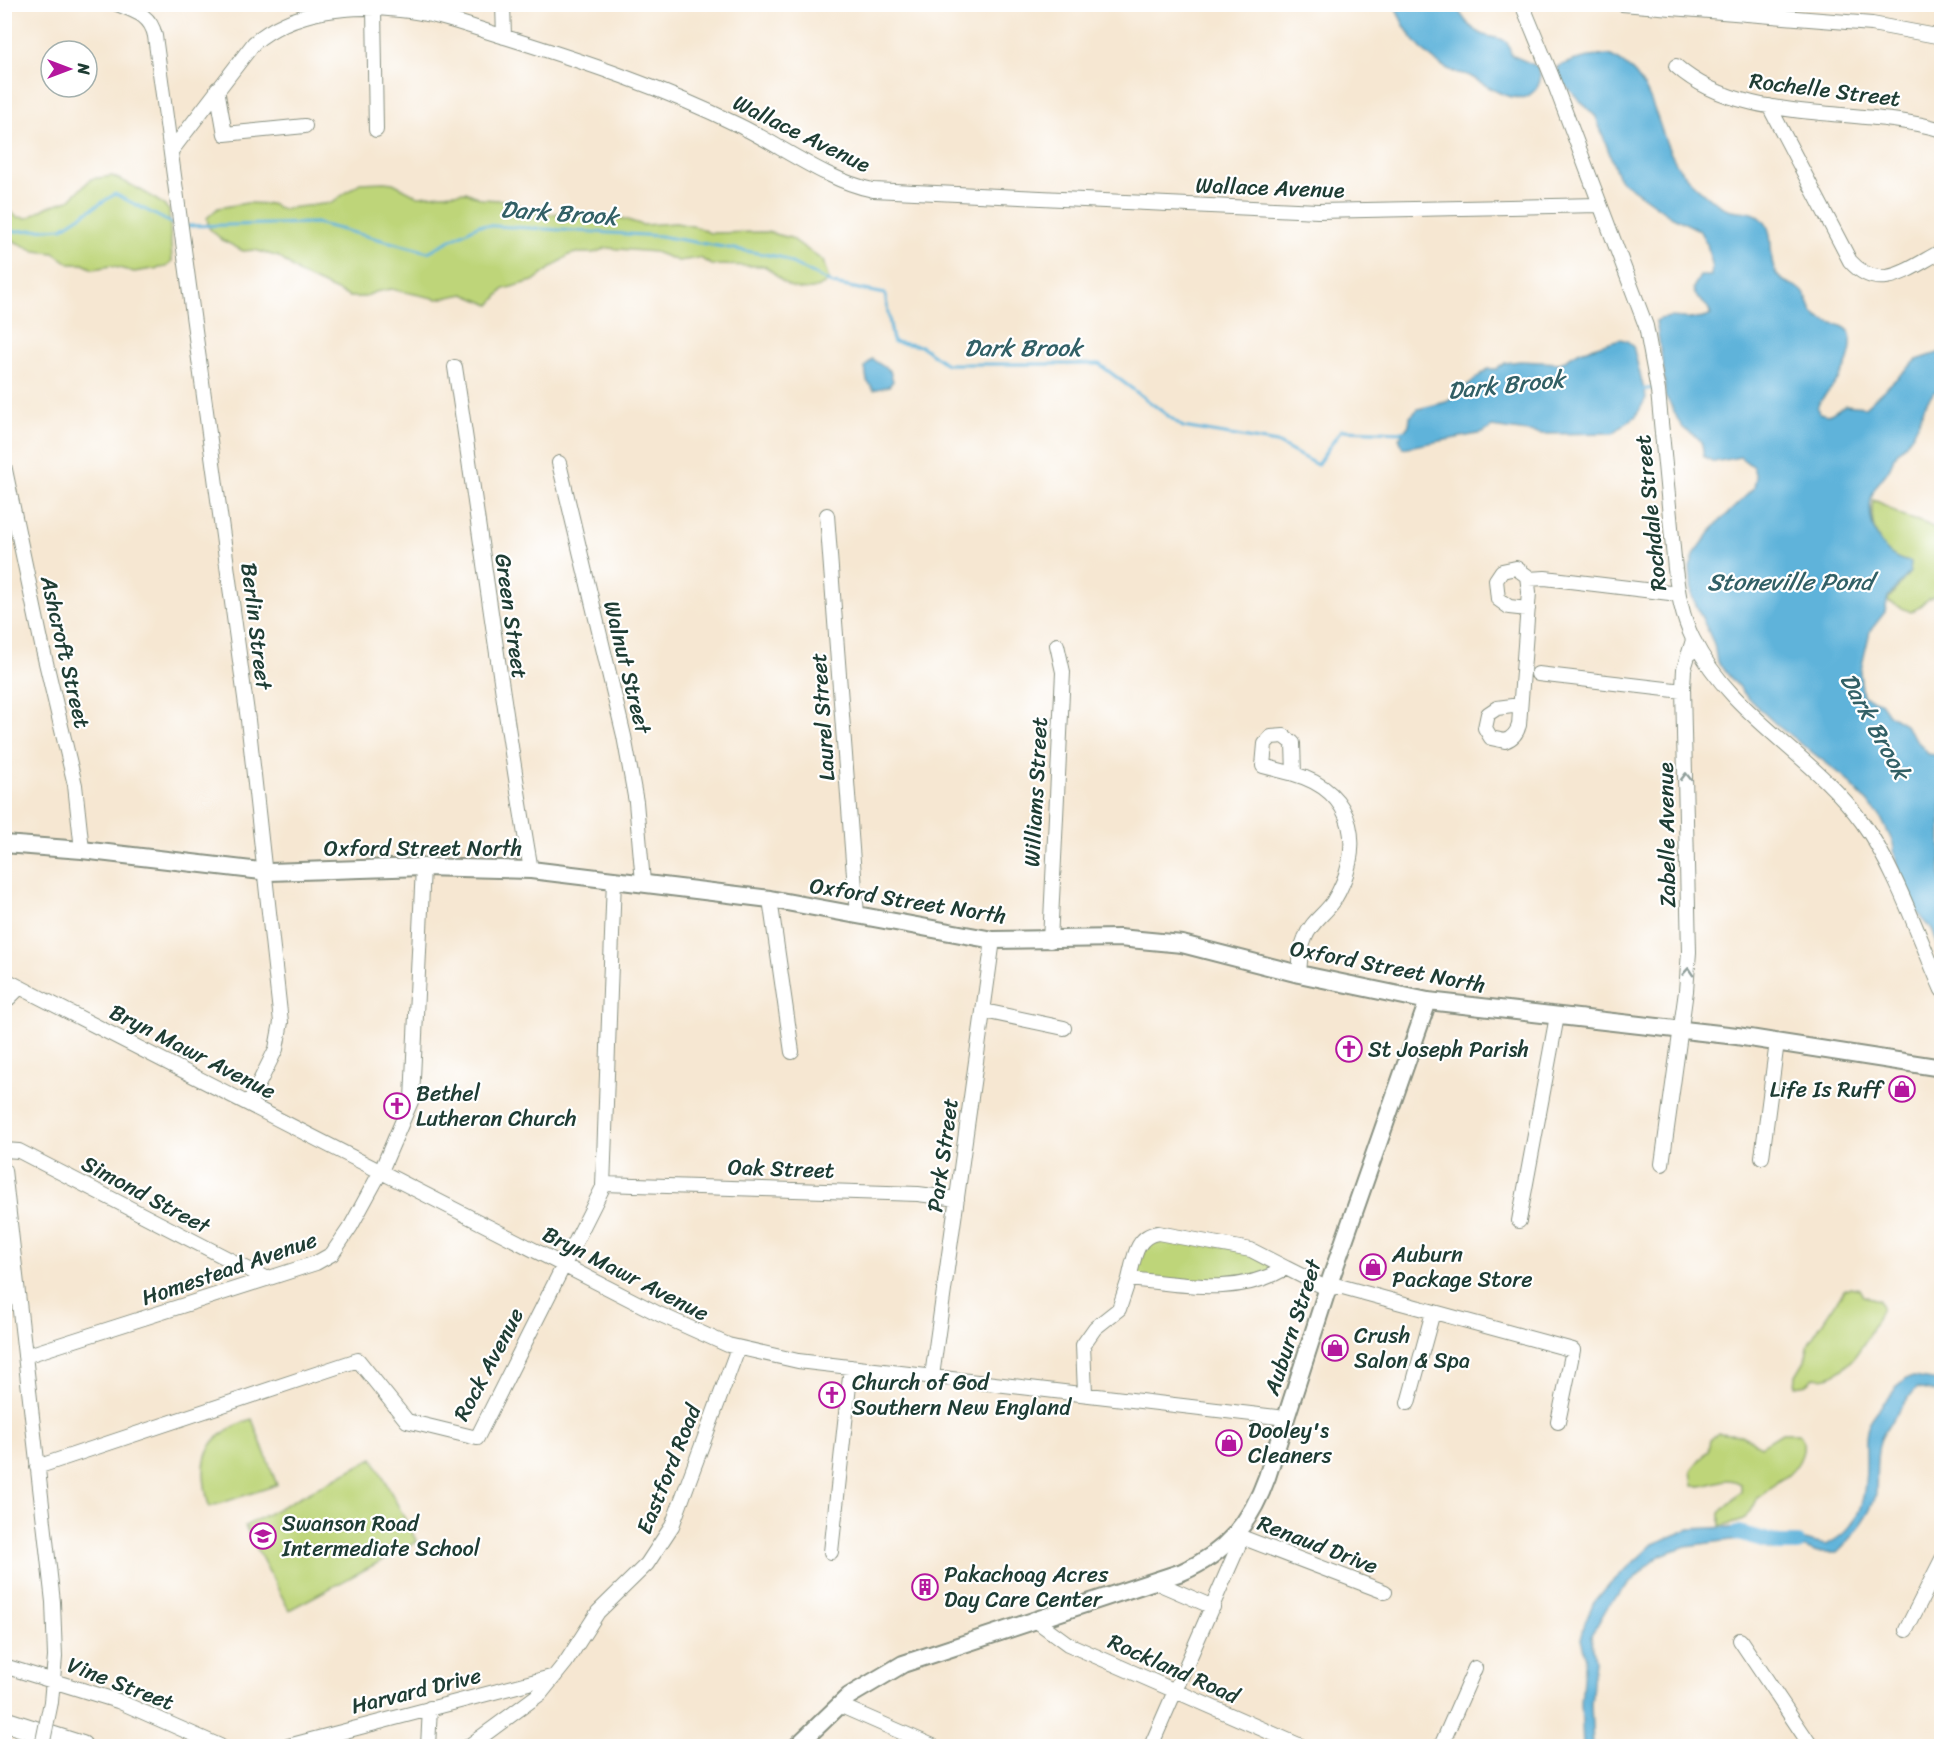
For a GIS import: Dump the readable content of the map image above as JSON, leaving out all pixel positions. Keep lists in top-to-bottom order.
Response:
{
  "streets": {
    "main road": ["Oxford Street North", "Auburn Street"],
    "street": [
      "Rochelle Street",
      "Wallace Avenue",
      "Rochdale Street",
      "Green Street",
      "Berlin Street",
      "Ashcroft Street",
      "Walnut Street",
      "Laurel Street",
      "Williams Street",
      "Zabelle Avenue",
      "Bryn Mawr Avenue",
      "Park Street",
      "Oak Street",
      "Simond Street",
      "Homestead Avenue",
      "Rock Avenue",
      "Eastford Road",
      "Renaud Drive",
      "Rockland Road",
      "Vine Street",
      "Harvard Drive"
    ]
  },
  "crossings": [
    ["Wallace Avenue", "Rochdale Street"],
    ["Wallace Avenue", "Berlin Street"],
    ["Rochdale Street", "Zabelle Avenue"],
    ["Green Street", "Oxford Street North"],
    ["Berlin Street", "Oxford Street North"],
    ["Berlin Street", "Bryn Mawr Avenue"],
    ["Ashcroft Street", "Oxford Street North"],
    ["Walnut Street", "Oxford Street North"],
    ["Laurel Street", "Oxford Street North"],
    ["Williams Street", "Oxford Street North"],
    ["Zabelle Avenue", "Oxford Street North"],
    ["Oxford Street North", "Park Street"],
    ["Oxford Street North", "Homestead Avenue"],
    ["Oxford Street North", "Auburn Street"],
    ["Oxford Street North", "Rock Avenue"],
    ["Bryn Mawr Avenue", "Park Street"],
    ["Bryn Mawr Avenue", "Homestead Avenue"],
    ["Bryn Mawr Avenue", "Auburn Street"],
    ["Bryn Mawr Avenue", "Rock Avenue"],
    ["Bryn Mawr Avenue", "Eastford Road"],
    ["Park Street", "Oak Street"],
    ["Oak Street", "Rock Avenue"],
    ["Simond Street", "Homestead Avenue"],
    ["Auburn Street", "Renaud Drive"],
    ["Auburn Street", "Rockland Road"],
    ["Eastford Road", "Harvard Drive"]
  ],
  "one_way": ["Zabelle Avenue"],
  "water": ["Dark Brook", "Stoneville Pond"],
  "places": {
    "church": ["St Joseph Parish", "Bethel Lutheran Church", "Church of God Southern New England"],
    "shop": [
      "Life Is Ruff",
      "Auburn Package Store",
      "Crush Salon & Spa",
      "Dooley's Cleaners"
    ],
    "school or university": ["Swanson Road Intermediate School"],
    "building": ["Pakachoag Acres Day Care Center"]
  },
  "north": "right"
}
